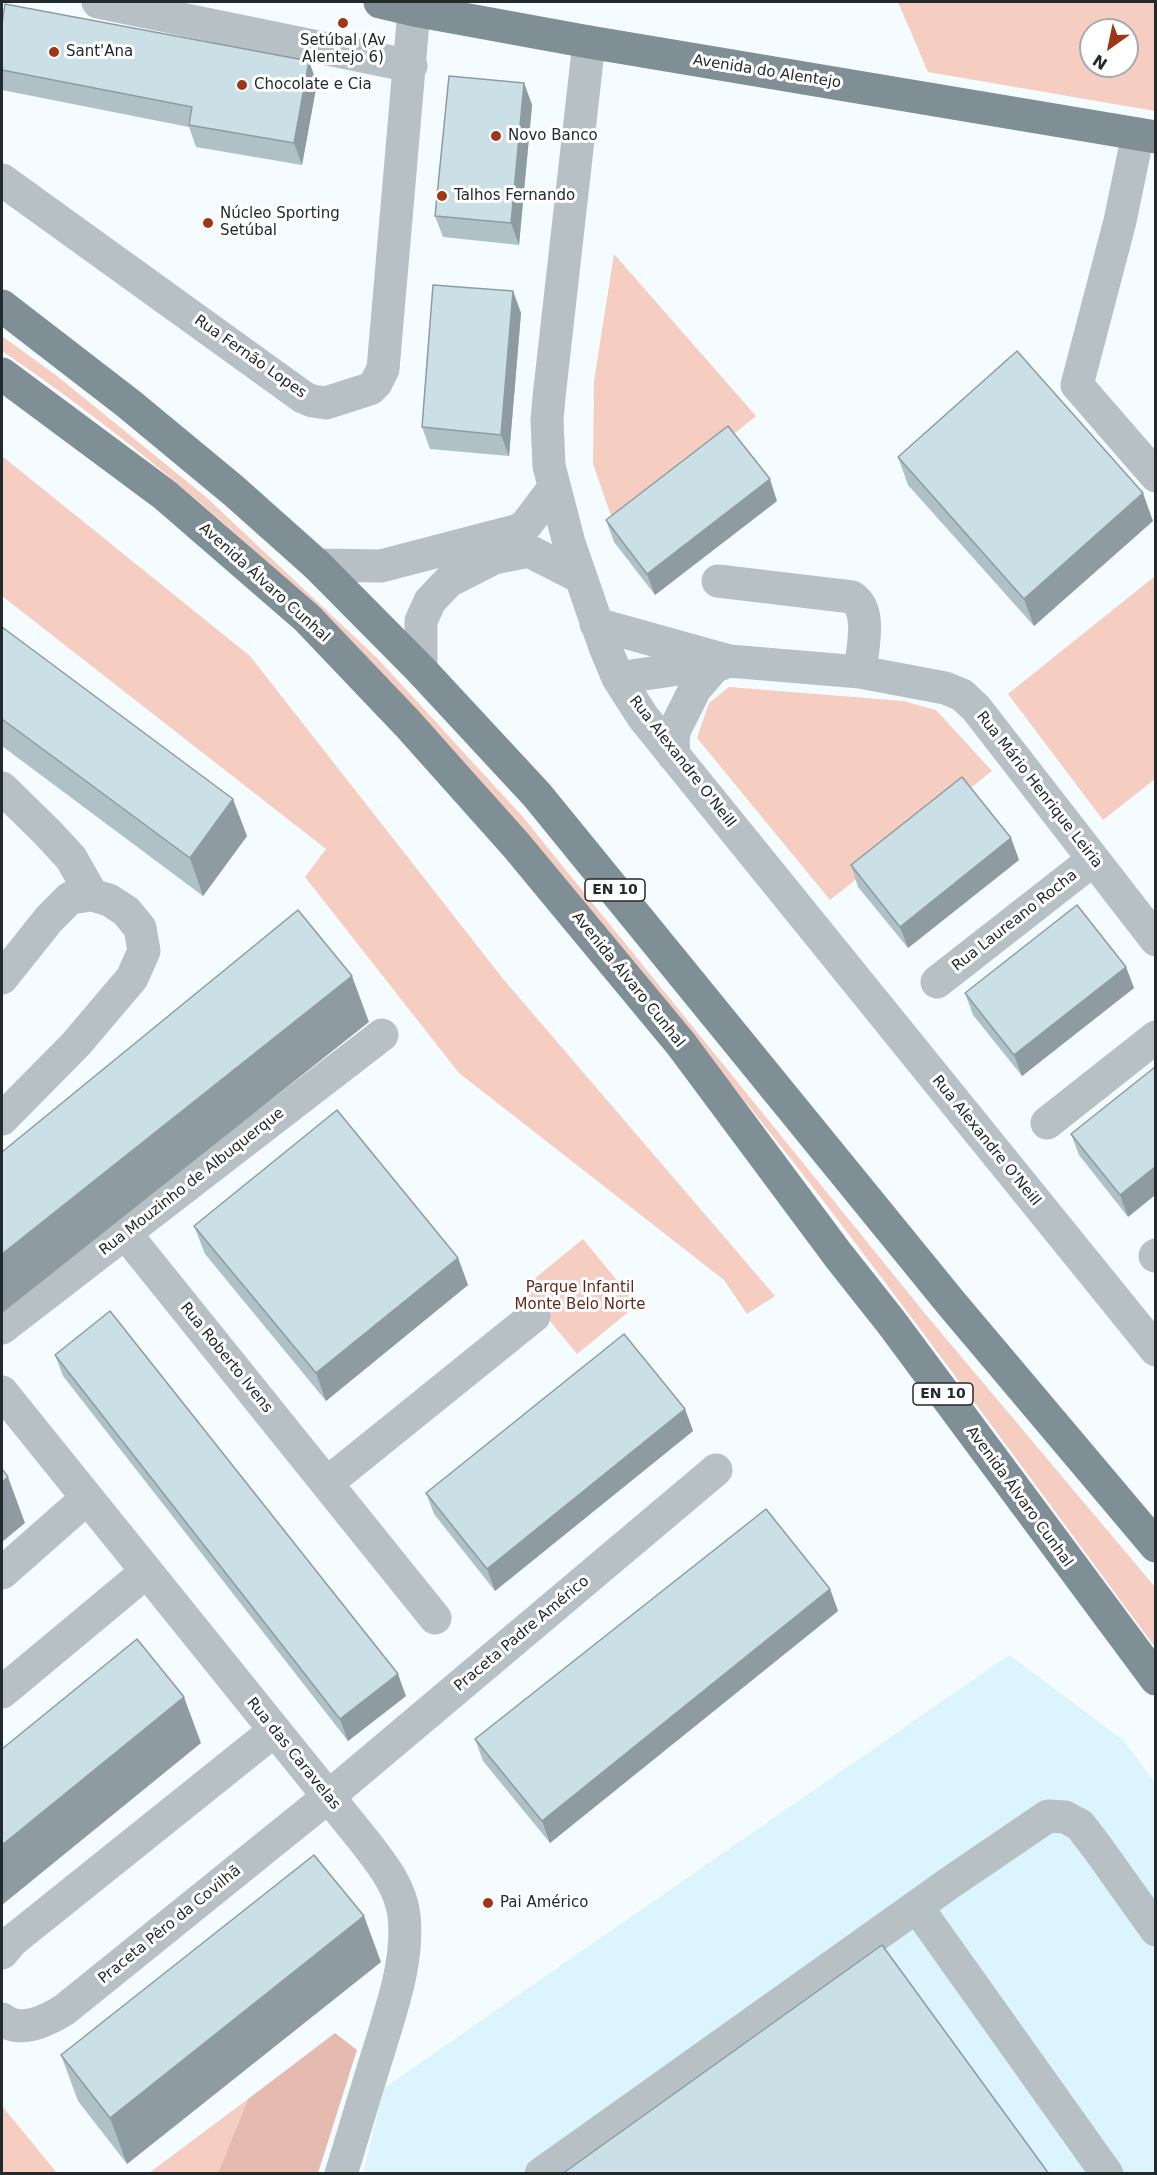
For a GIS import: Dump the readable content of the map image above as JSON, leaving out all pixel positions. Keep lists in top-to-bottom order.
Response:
{
  "streets": {
    "main road": ["Avenida do Alentejo", "Avenida Álvaro Cunhal", "EN 10"],
    "street": [
      "Rua Fernão Lopes",
      "Rua Alexandre O'Neill",
      "Rua Mário Henrique Leiria",
      "Rua Laureano Rocha",
      "Rua Mouzinho de Albuquerque",
      "Rua Roberto Ivens",
      "Praceta Padre Américo",
      "Rua das Caravelas",
      "Praceta Pêro da Covilhã"
    ]
  },
  "crossings": [
    ["Avenida do Alentejo", "Rua Fernão Lopes"],
    ["Avenida do Alentejo", "Rua Alexandre O'Neill"],
    ["Rua Alexandre O'Neill", "Rua Mário Henrique Leiria"],
    ["Rua Mário Henrique Leiria", "Rua Laureano Rocha"],
    ["Rua Mouzinho de Albuquerque", "Rua Roberto Ivens"],
    ["Praceta Padre Américo", "Rua das Caravelas"],
    ["Praceta Padre Américo", "Praceta Pêro da Covilhã"],
    ["Rua das Caravelas", "Praceta Pêro da Covilhã"]
  ],
  "parks": ["Parque Infantil Monte Belo Norte"],
  "places": [
    "Setúbal (Av Alentejo 6)",
    "Sant'Ana",
    "Chocolate e Cia",
    "Novo Banco",
    "Talhos Fernando",
    "Núcleo Sporting Setúbal",
    "Pai Américo"
  ],
  "north": "bottom left"
}
